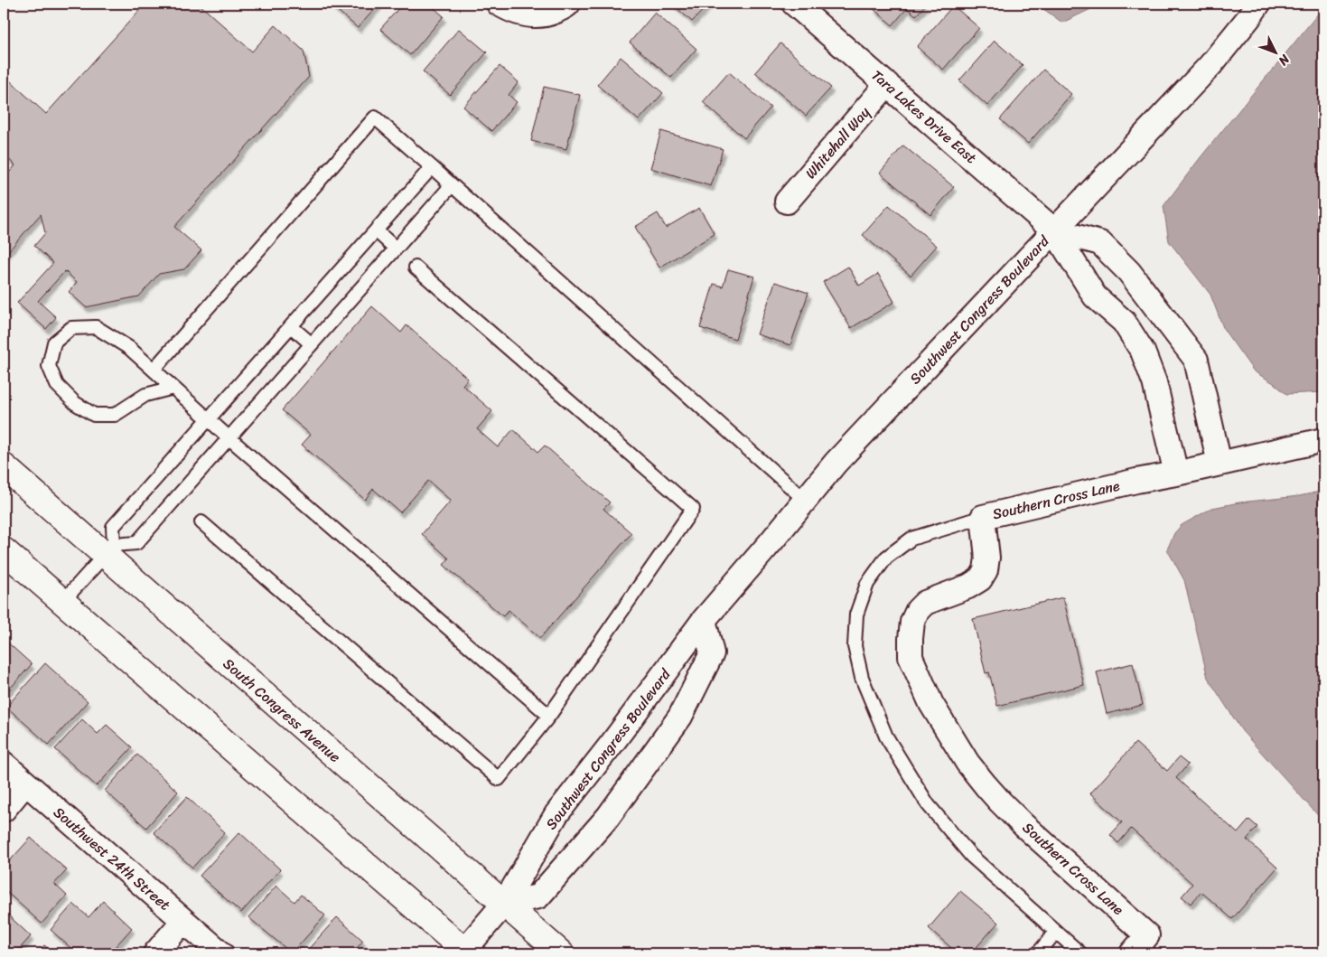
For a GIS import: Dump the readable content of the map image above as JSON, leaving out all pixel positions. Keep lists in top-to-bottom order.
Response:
{
  "streets": {
    "main road": ["South Congress Avenue"],
    "street": [
      "Tara Lakes Drive East",
      "Whitehall Way",
      "Southwest Congress Boulevard",
      "Southern Cross Lane",
      "Southwest 24th Street"
    ]
  },
  "crossings": [
    ["Tara Lakes Drive East", "Whitehall Way"],
    ["Tara Lakes Drive East", "Southwest Congress Boulevard"],
    ["Tara Lakes Drive East", "Southern Cross Lane"],
    ["Southwest Congress Boulevard", "South Congress Avenue"]
  ],
  "north": "bottom right"
}
